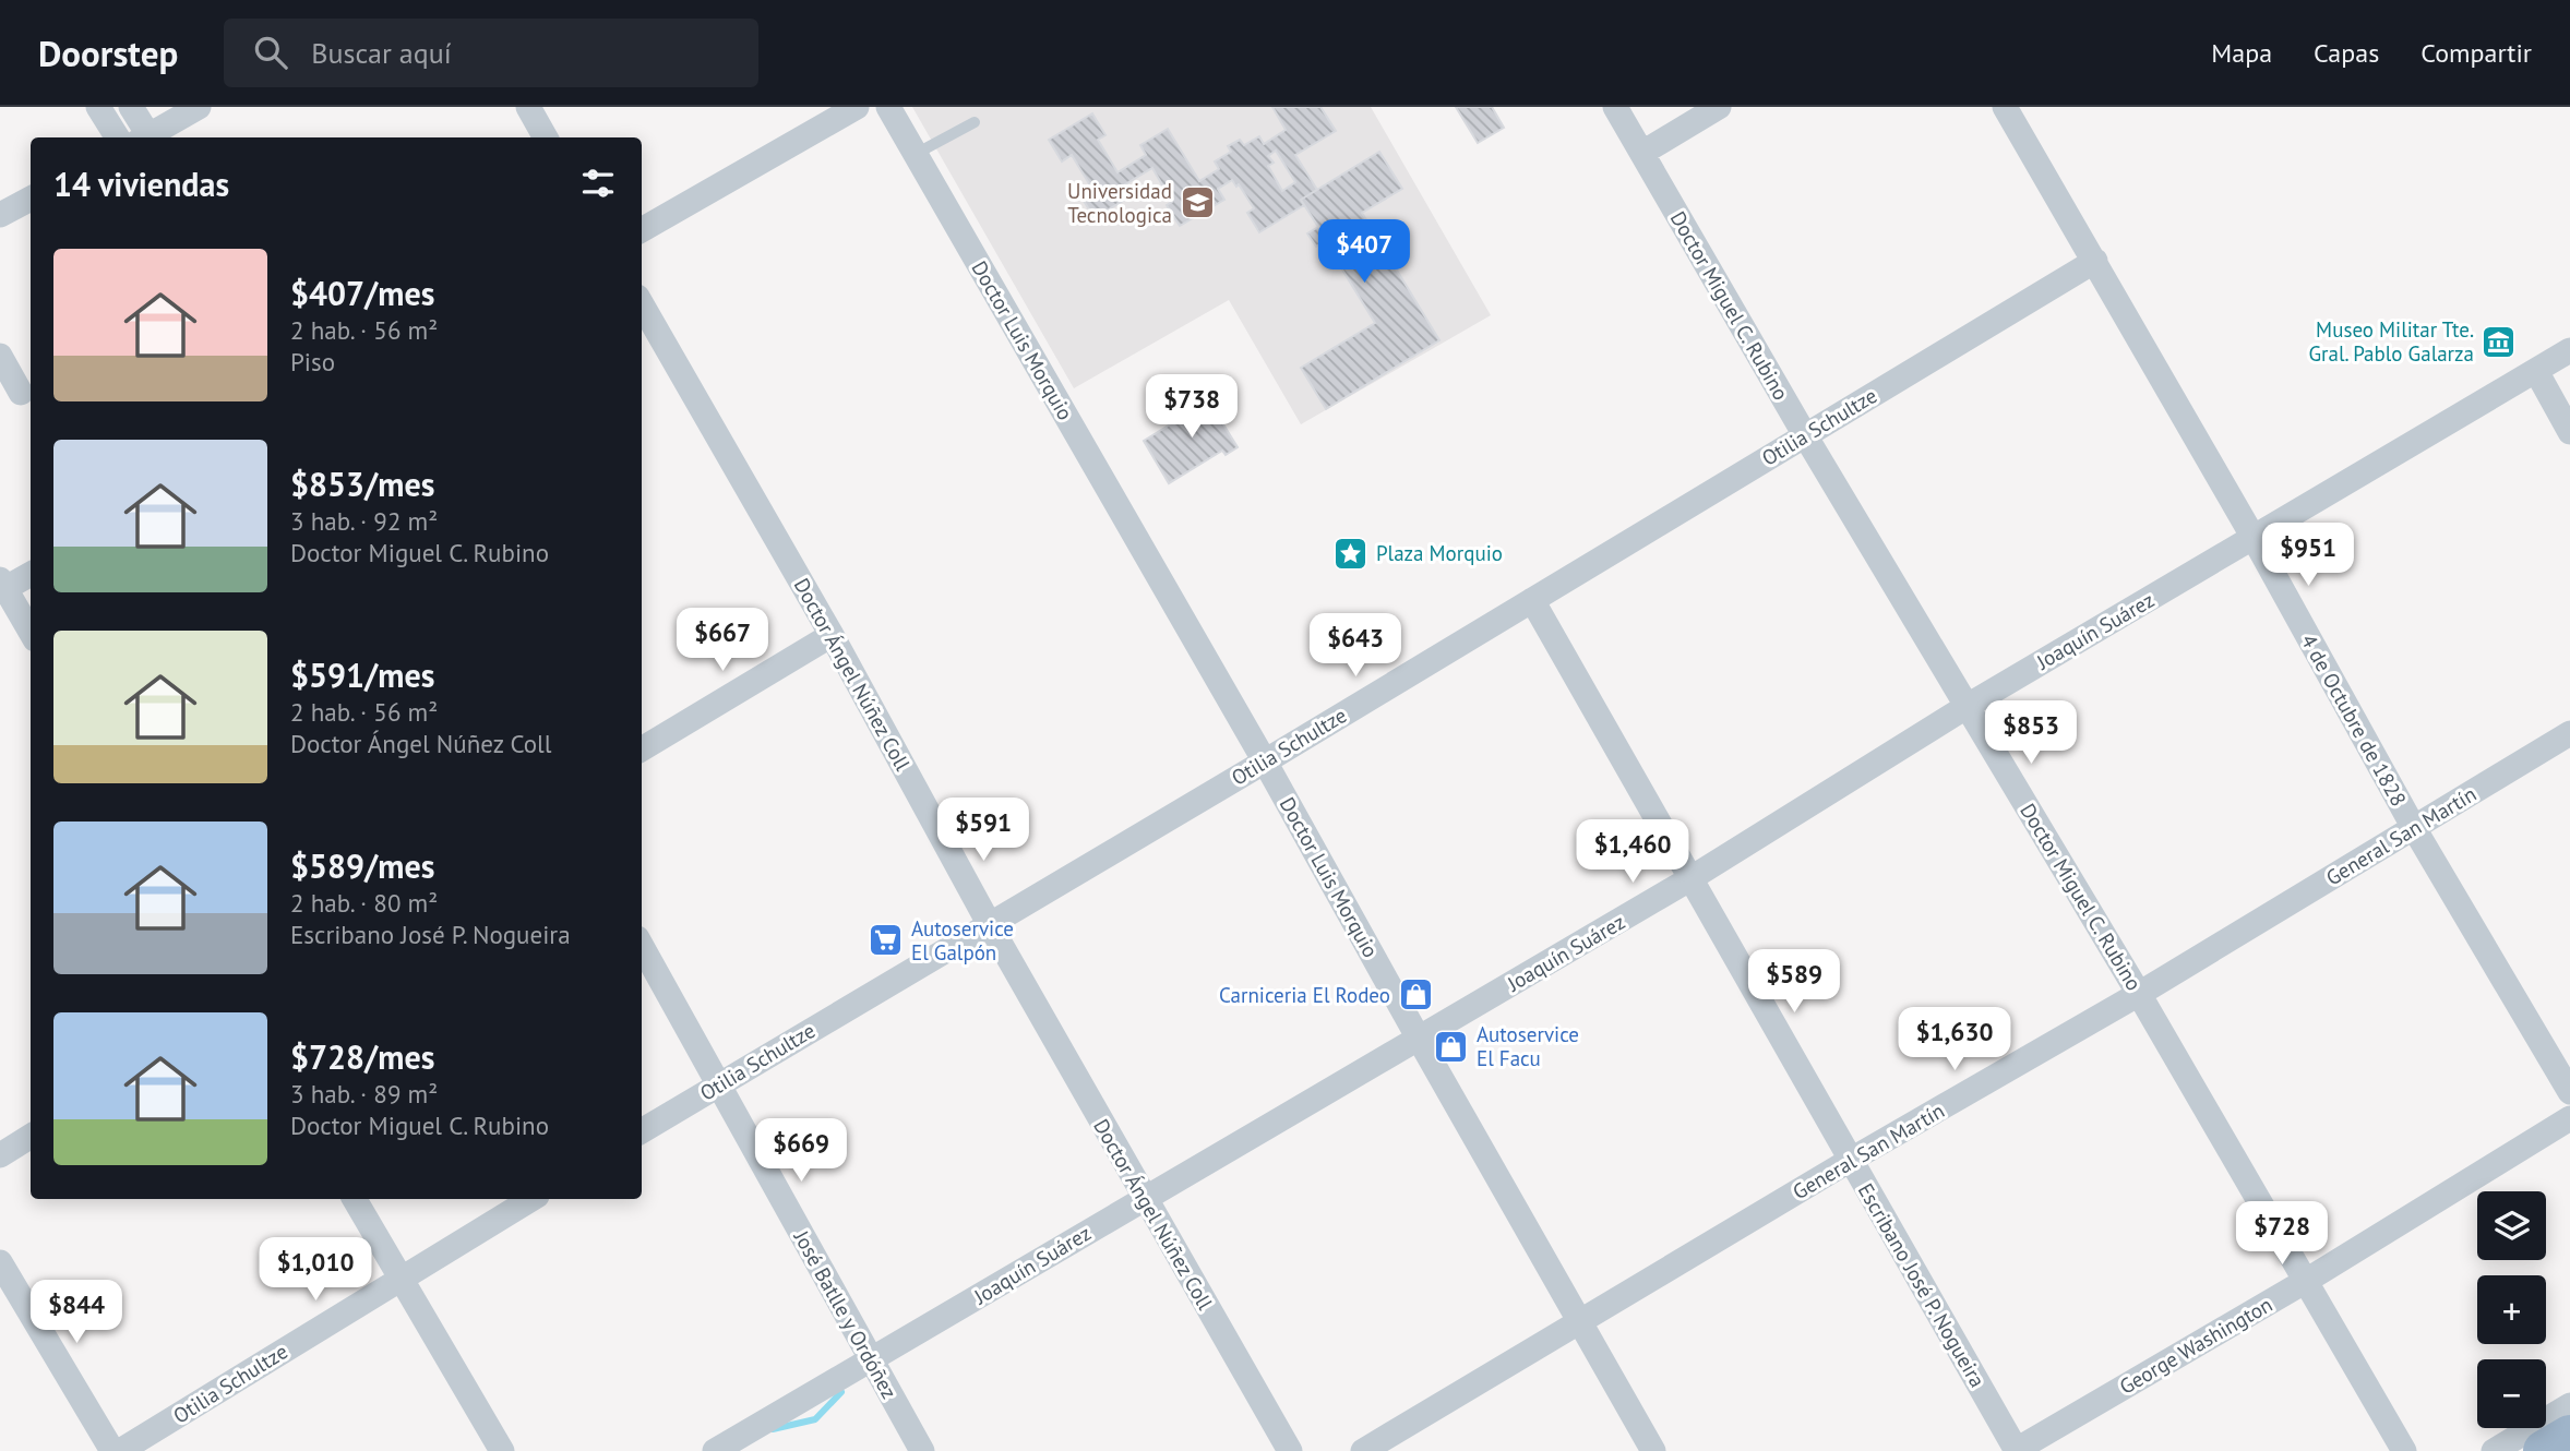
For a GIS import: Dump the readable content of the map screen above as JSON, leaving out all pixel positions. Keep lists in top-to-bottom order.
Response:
{
  "streets": {
    "street": [
      "Doctor Miguel C. Rubino",
      "Doctor Luis Morquio",
      "Otilia Schultze",
      "Joaquín Suárez",
      "Doctor Ángel Núñez Coll",
      "4 de Octubre de 1828",
      "General San Martín",
      "Escribano José P. Nogueira",
      "José Batlle y Ordóñez",
      "George Washington"
    ]
  },
  "crossings": [
    ["Doctor Miguel C. Rubino", "Otilia Schultze"],
    ["Doctor Miguel C. Rubino", "Joaquín Suárez"],
    ["Doctor Miguel C. Rubino", "General San Martín"],
    ["Doctor Miguel C. Rubino", "George Washington"],
    ["Doctor Luis Morquio", "Otilia Schultze"],
    ["Doctor Luis Morquio", "Joaquín Suárez"],
    ["Doctor Luis Morquio", "General San Martín"],
    ["Otilia Schultze", "Doctor Ángel Núñez Coll"],
    ["Otilia Schultze", "4 de Octubre de 1828"],
    ["Otilia Schultze", "Escribano José P. Nogueira"],
    ["Otilia Schultze", "José Batlle y Ordóñez"],
    ["Joaquín Suárez", "Doctor Ángel Núñez Coll"],
    ["Joaquín Suárez", "4 de Octubre de 1828"],
    ["Joaquín Suárez", "Escribano José P. Nogueira"],
    ["Joaquín Suárez", "José Batlle y Ordóñez"],
    ["4 de Octubre de 1828", "General San Martín"],
    ["General San Martín", "Escribano José P. Nogueira"],
    ["Escribano José P. Nogueira", "George Washington"]
  ],
  "places": {
    "school or university": ["Universidad Tecnologica"],
    "museum": ["Museo Militar Tte. Gral. Pablo Galarza"],
    "place": ["Plaza Morquio"],
    "supermarket": ["Autoservice El Galpón"],
    "shop": ["Carniceria El Rodeo", "Autoservice El Facu"]
  },
  "page": {
    "header": "Doorstep",
    "search": "Buscar aquí",
    "nav": ["Mapa", "Capas", "Compartir"],
    "heading": "14 viviendas",
    "price": [
      "$407",
      "$738",
      "$951",
      "$667",
      "$643",
      "$853",
      "$591",
      "$1,460",
      "$589",
      "$1,630",
      "$669",
      "$728",
      "$1,010",
      "$844"
    ],
    "list": [
      {
        "name": "$407/mes",
        "note": "2 hab. · 56 m² · Piso"
      },
      {
        "name": "$853/mes",
        "note": "3 hab. · 92 m² · Doctor Miguel C. Rubino"
      },
      {
        "name": "$591/mes",
        "note": "2 hab. · 56 m² · Doctor Ángel Núñez Coll"
      },
      {
        "name": "$589/mes",
        "note": "2 hab. · 80 m² · Escribano José P. Nogueira"
      },
      {
        "name": "$728/mes",
        "note": "3 hab. · 89 m² · Doctor Miguel C. Rubino"
      }
    ],
    "map_buttons": ["+", "−"]
  }
}
